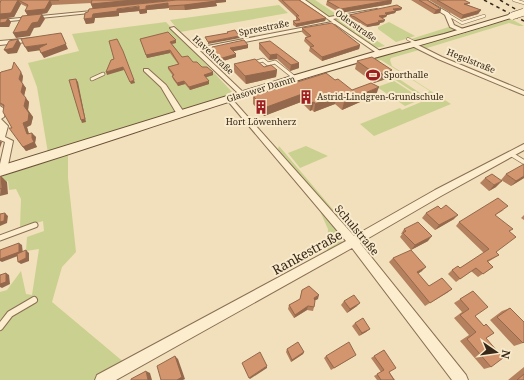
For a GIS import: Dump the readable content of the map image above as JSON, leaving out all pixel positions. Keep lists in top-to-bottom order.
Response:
{
  "streets": {
    "street": [
      "Oderstraße",
      "Spreestraße",
      "Havelstraße",
      "Hegelstraße",
      "Glasower Damm",
      "Schulstraße",
      "Rankestraße"
    ]
  },
  "crossings": [
    ["Oderstraße", "Spreestraße"],
    ["Oderstraße", "Glasower Damm"],
    ["Spreestraße", "Havelstraße"],
    ["Havelstraße", "Glasower Damm"],
    ["Hegelstraße", "Glasower Damm"],
    ["Glasower Damm", "Schulstraße"],
    ["Schulstraße", "Rankestraße"]
  ],
  "places": {
    "sports": ["Sporthalle"],
    "building": ["Astrid-Lindgren-Grundschule", "Hort Löwenherz"]
  },
  "north": "right"
}
